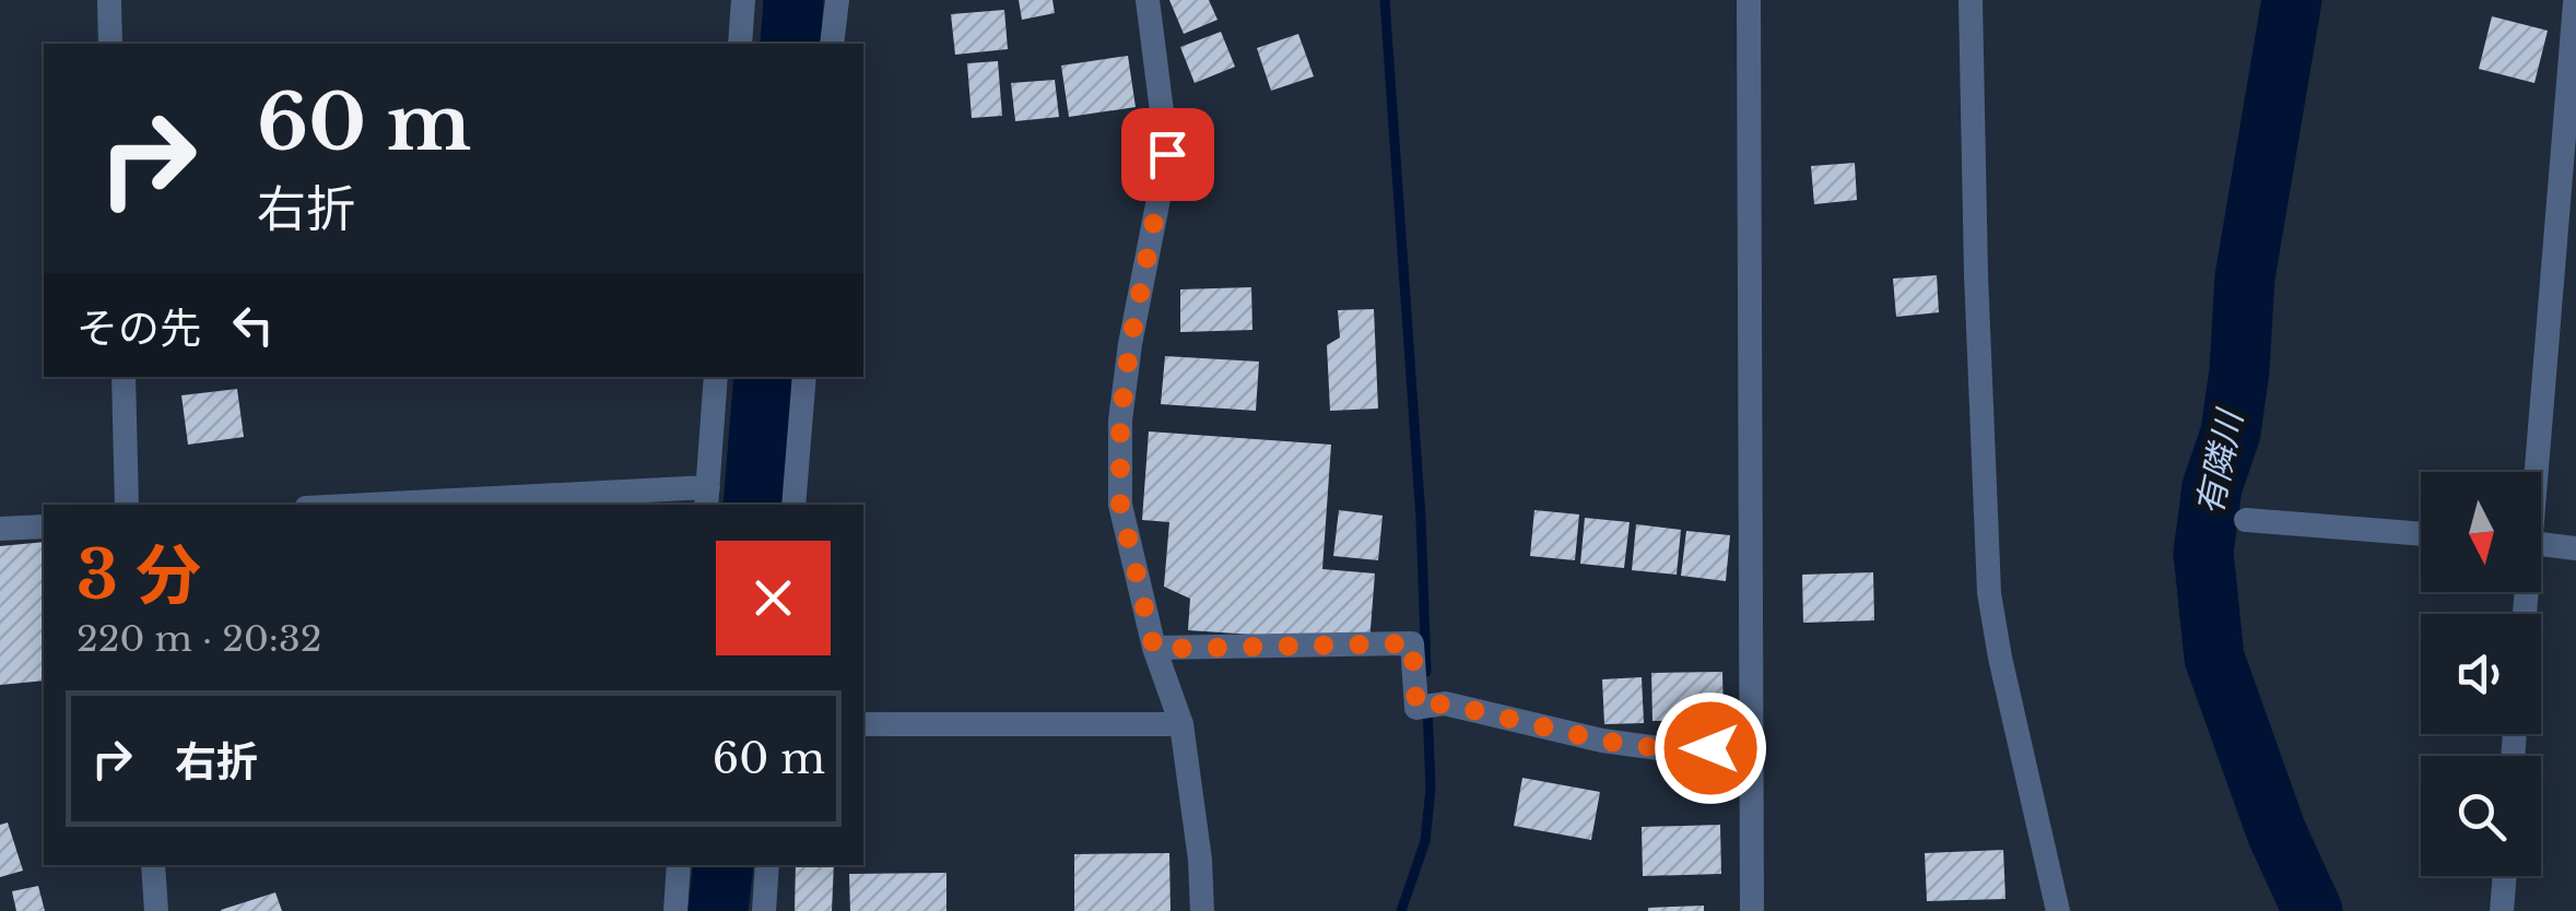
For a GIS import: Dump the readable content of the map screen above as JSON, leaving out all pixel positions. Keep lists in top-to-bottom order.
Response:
{
  "water": ["有隣川"],
  "north": "bottom",
  "page": {
    "turn": ["60 m", "右折"],
    "then": "その先",
    "heading": ["3 分", "220 m · 20:32"],
    "list": [
      {
        "name": "右折",
        "value": "60 m"
      }
    ]
  }
}
